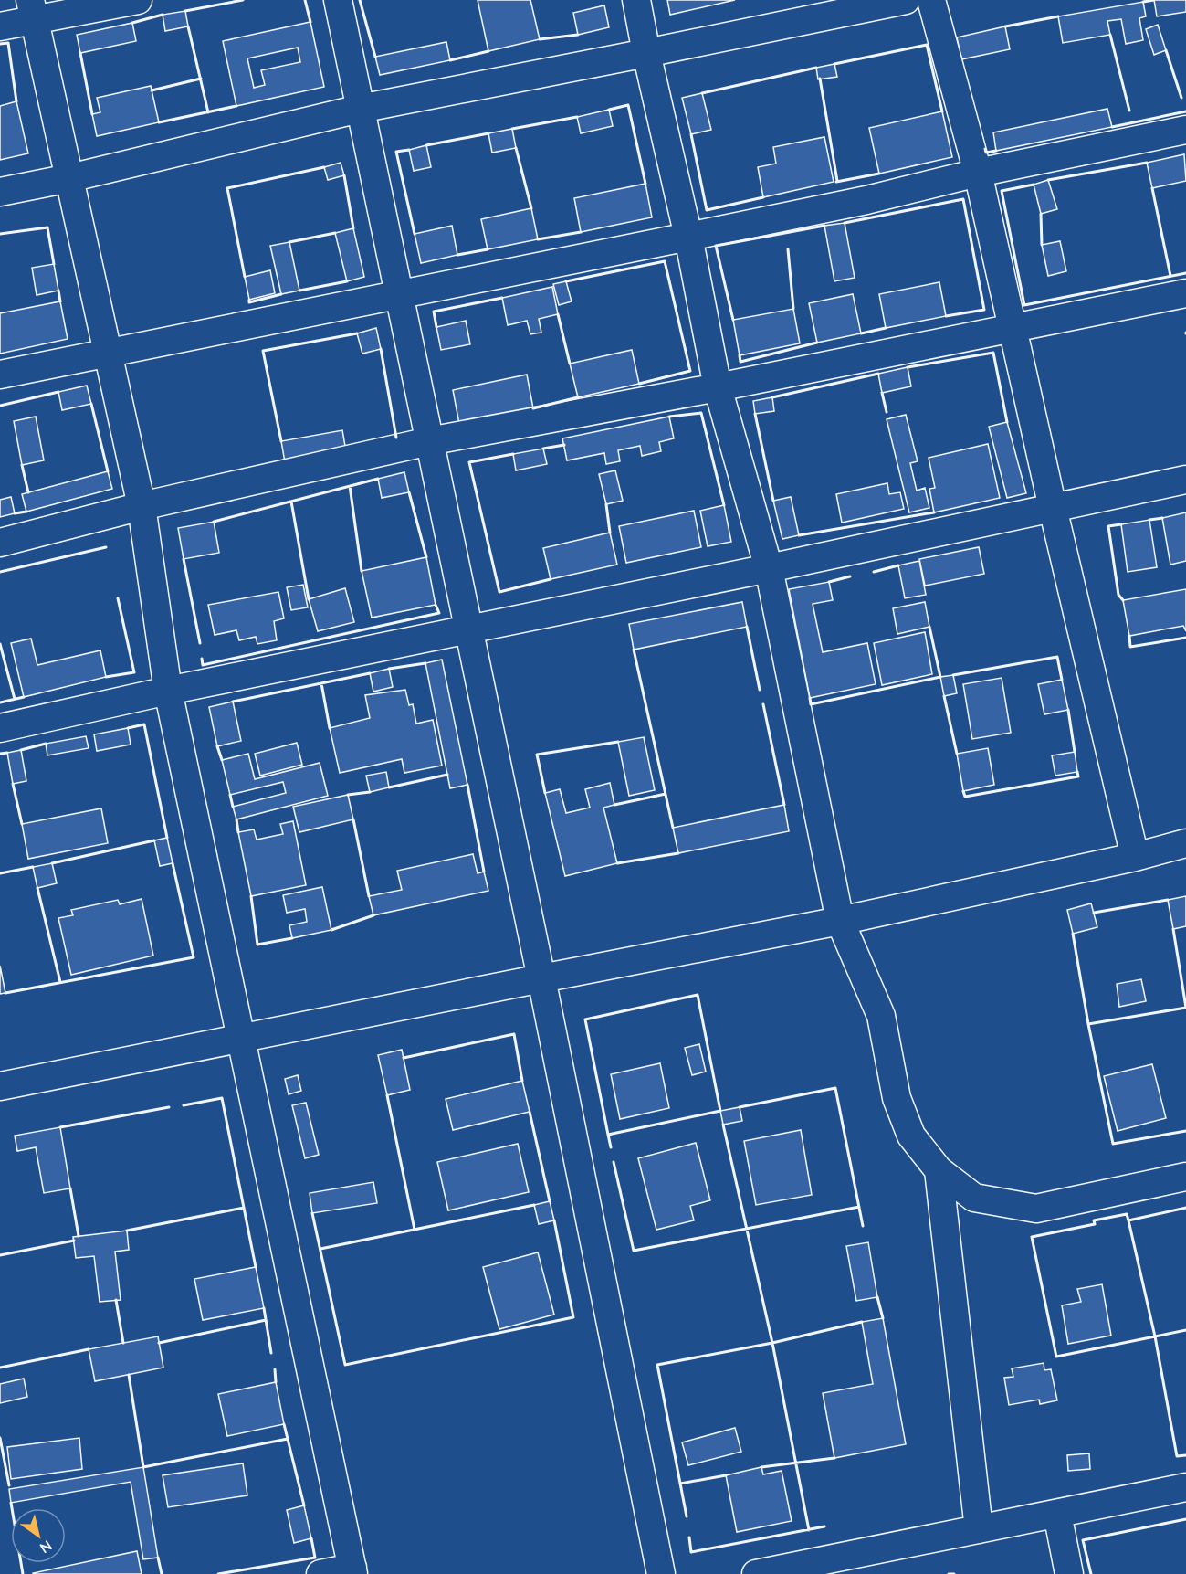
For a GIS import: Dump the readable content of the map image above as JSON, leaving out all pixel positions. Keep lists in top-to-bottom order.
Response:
{
  "north": "bottom right"
}
